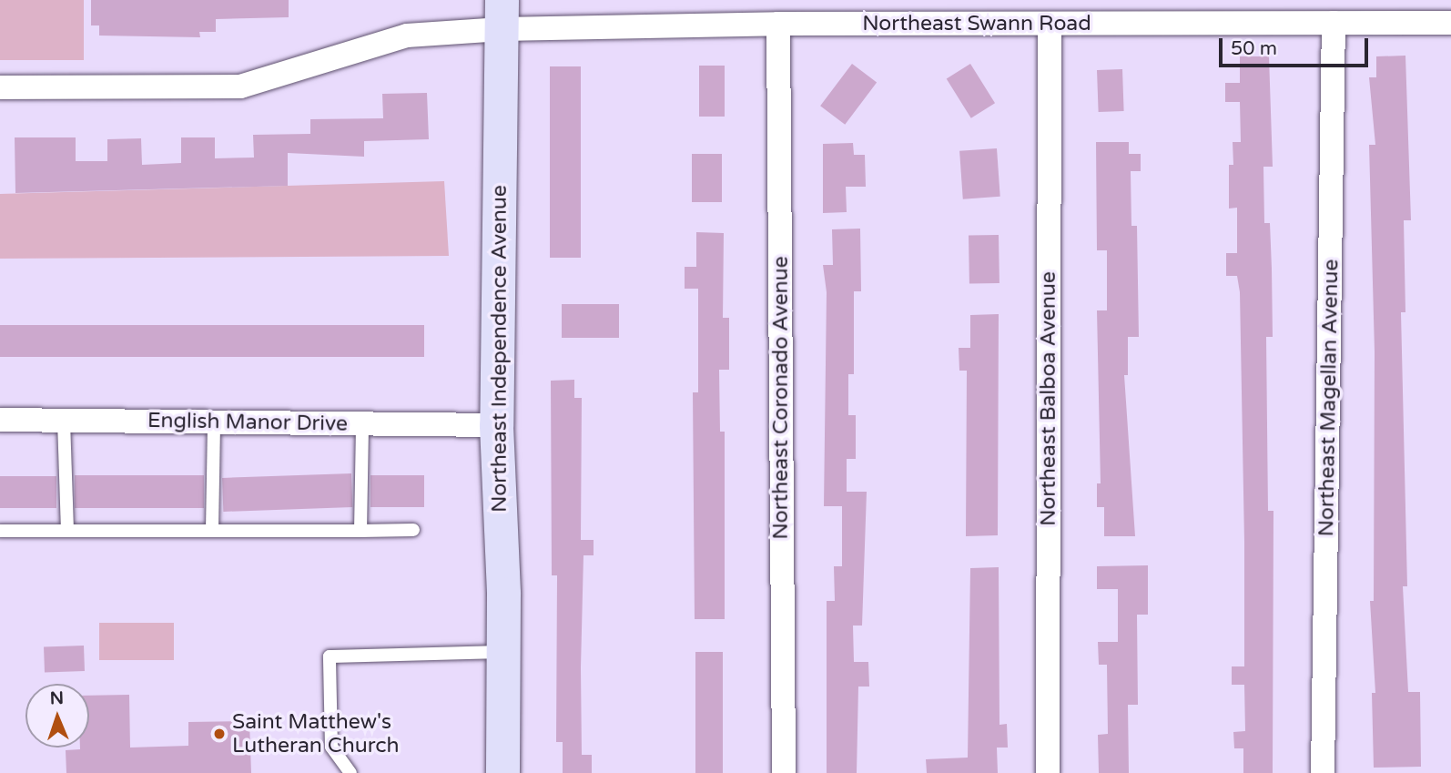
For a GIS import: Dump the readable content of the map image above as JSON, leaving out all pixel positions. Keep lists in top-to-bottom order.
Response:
{
  "streets": {
    "street": [
      "Northeast Swann Road",
      "Northeast Independence Avenue",
      "Northeast Coronado Avenue",
      "Northeast Magellan Avenue",
      "Northeast Balboa Avenue",
      "English Manor Drive"
    ]
  },
  "crossings": [
    ["Northeast Swann Road", "Northeast Independence Avenue"],
    ["Northeast Swann Road", "Northeast Coronado Avenue"],
    ["Northeast Swann Road", "Northeast Magellan Avenue"],
    ["Northeast Swann Road", "Northeast Balboa Avenue"],
    ["Northeast Independence Avenue", "English Manor Drive"]
  ],
  "places": ["Saint Matthew's Lutheran Church"],
  "scale_bar": "50 m",
  "north": "top"
}
